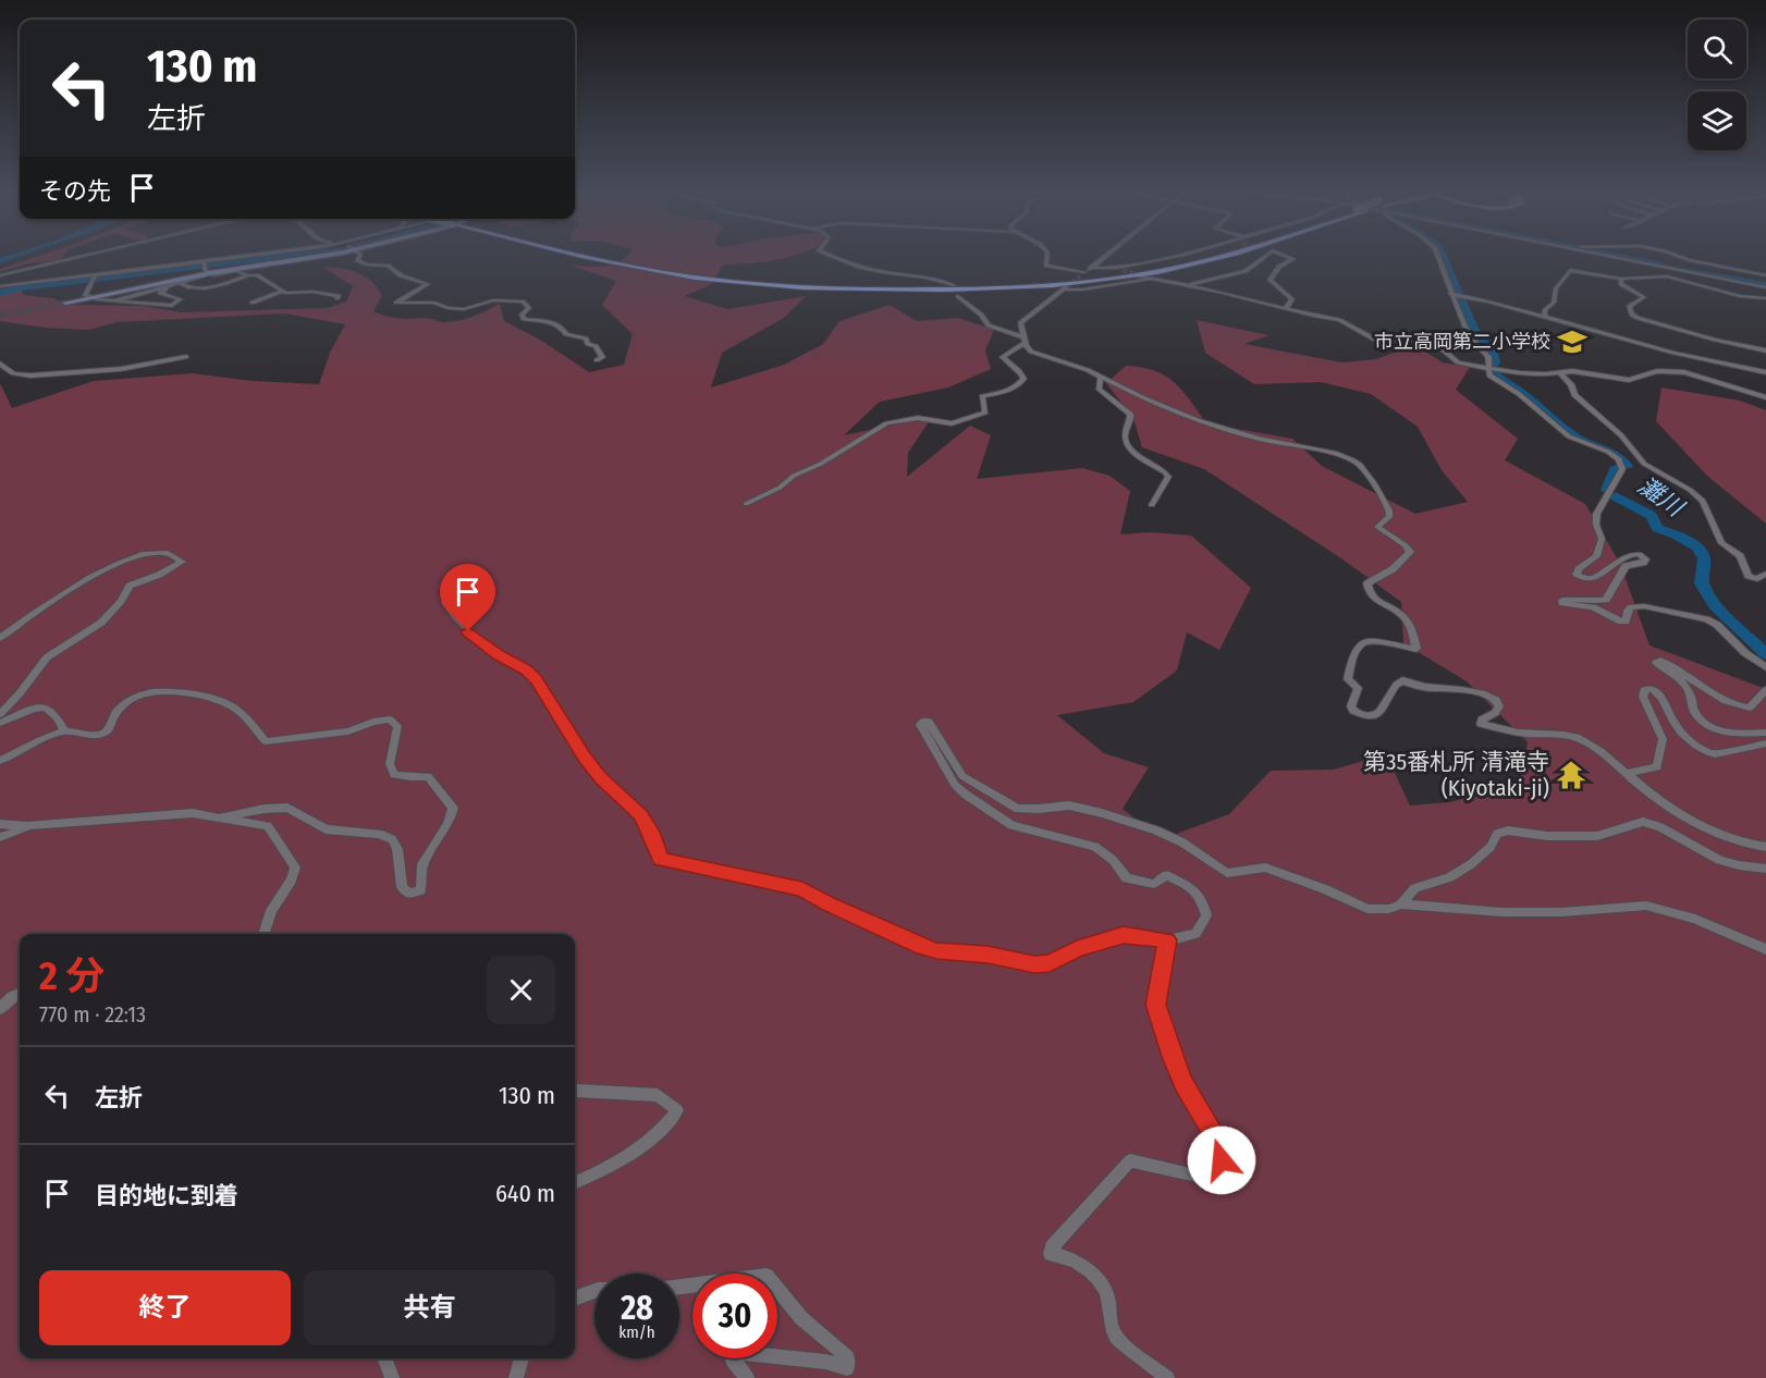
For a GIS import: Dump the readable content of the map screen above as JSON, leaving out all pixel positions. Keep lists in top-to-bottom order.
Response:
{
  "water": ["灘川"],
  "places": {
    "school or university": ["市立高岡第二小学校"],
    "temple": ["第35番札所 清滝寺 (Kiyotaki-ji)"]
  },
  "page": {
    "turn": ["130 m", "左折"],
    "then": "その先",
    "heading": ["2 分", "770 m · 22:13"],
    "list": [
      {
        "name": "左折",
        "value": "130 m"
      },
      {
        "name": "目的地に到着",
        "value": "640 m"
      }
    ],
    "buttons": ["終了", "共有"],
    "speed": "28 km/h",
    "limit": "30"
  }
}
